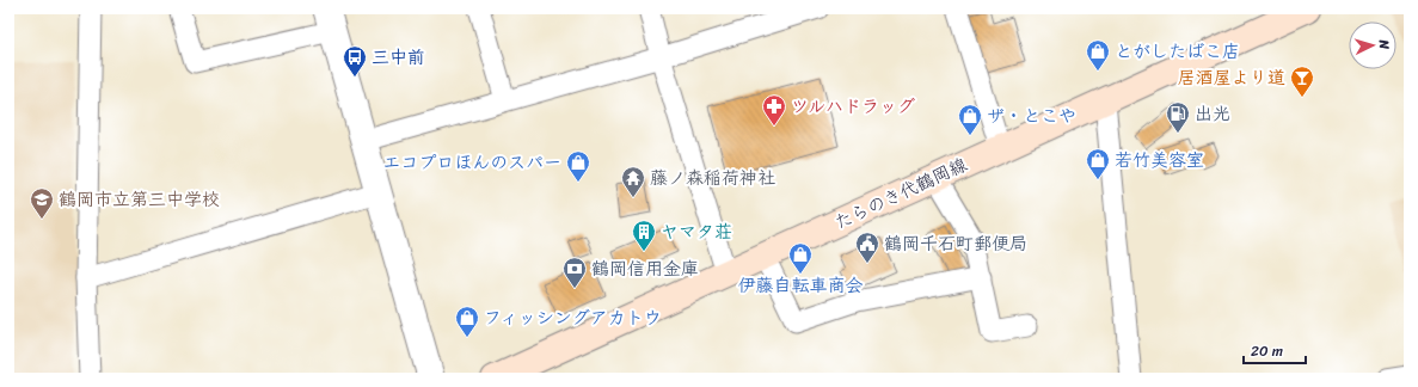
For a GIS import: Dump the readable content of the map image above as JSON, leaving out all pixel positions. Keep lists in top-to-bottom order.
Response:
{
  "streets": {
    "main road": ["たらのき代鶴岡線"]
  },
  "places": {
    "shop": [
      "とがしたばこ店",
      "ザ・とこや",
      "若竹美容室",
      "エコプロほんのスパー",
      "伊藤自転車商会",
      "フィッシングアカトウ"
    ],
    "bus stop": ["三中前"],
    "bar": ["居酒屋より道"],
    "pharmacy": ["ツルハドラッグ"],
    "fuel station": ["出光"],
    "temple": ["藤ノ森稲荷神社"],
    "school or university": ["鶴岡市立第三中学校"],
    "building": ["ヤマタ荘"],
    "public building": ["鶴岡千石町郵便局"],
    "bank": ["鶴岡信用金庫"]
  },
  "scale_bar": "20 m",
  "north": "right"
}
